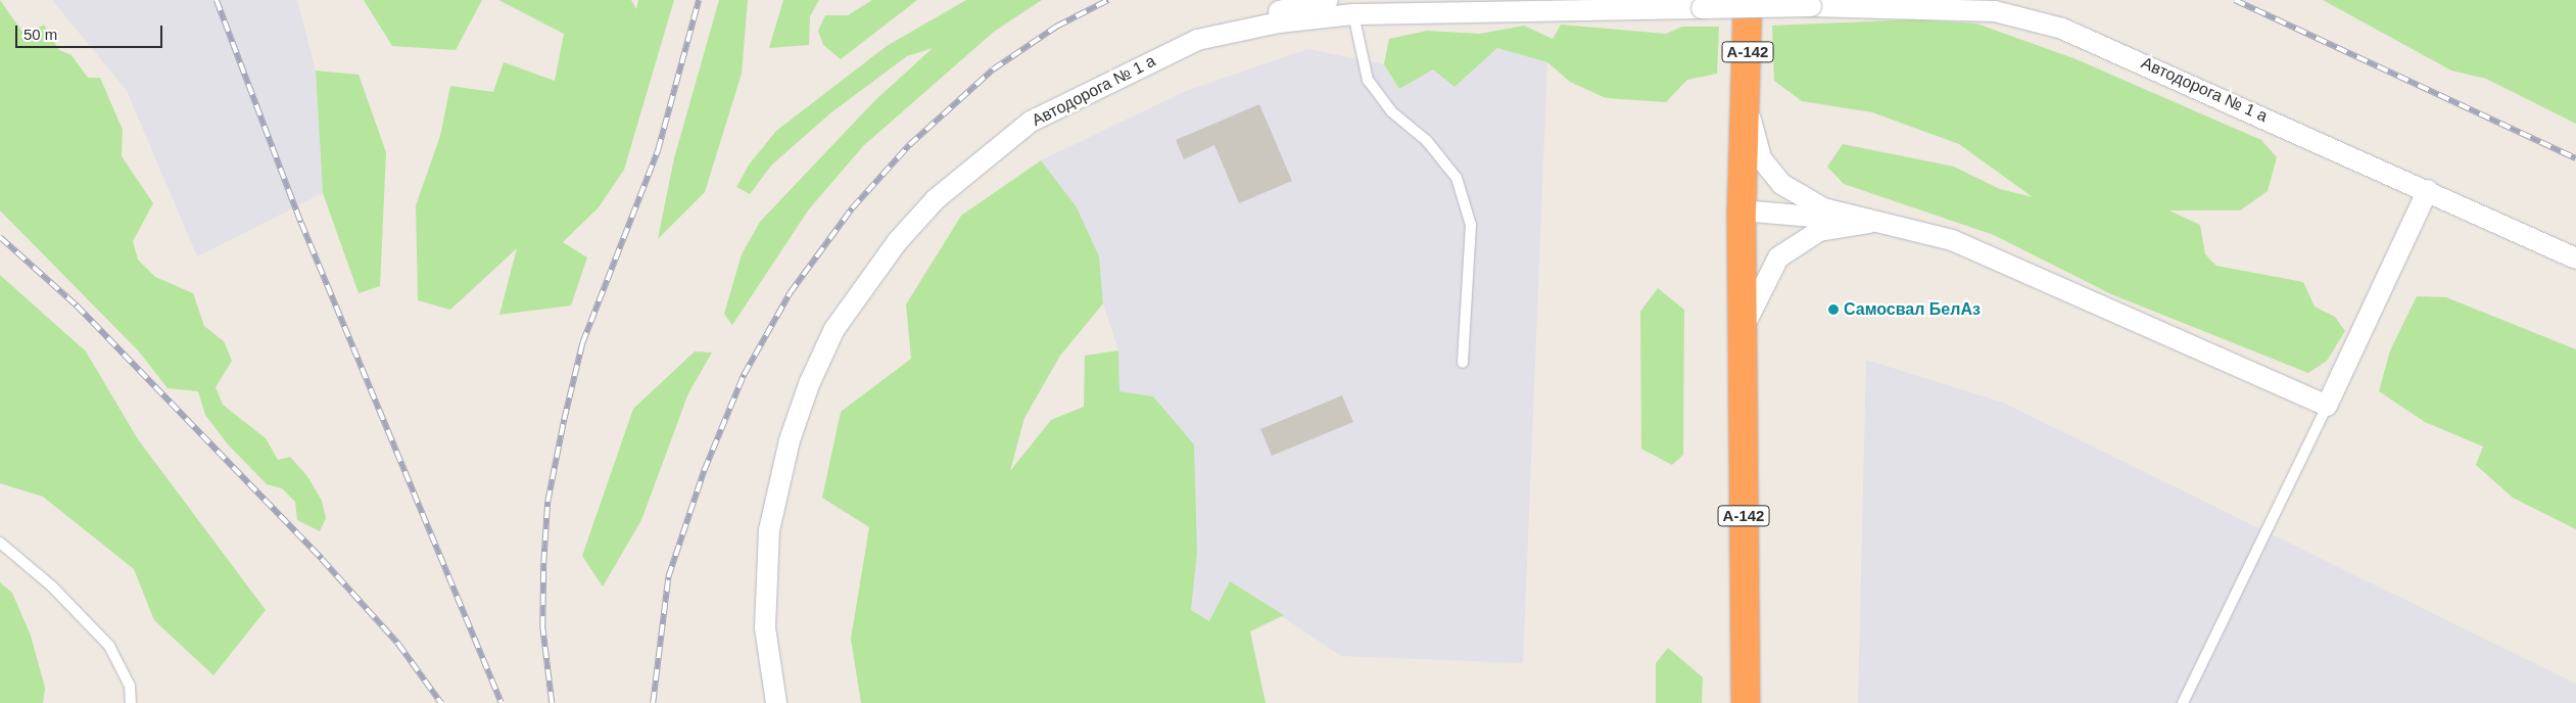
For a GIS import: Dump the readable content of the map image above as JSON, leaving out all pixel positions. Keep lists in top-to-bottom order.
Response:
{
  "streets": {
    "highway": ["А-142"],
    "street": ["Автодорога № 1 а"]
  },
  "places": ["Самосвал БелАз"],
  "scale_bar": "50 m"
}
